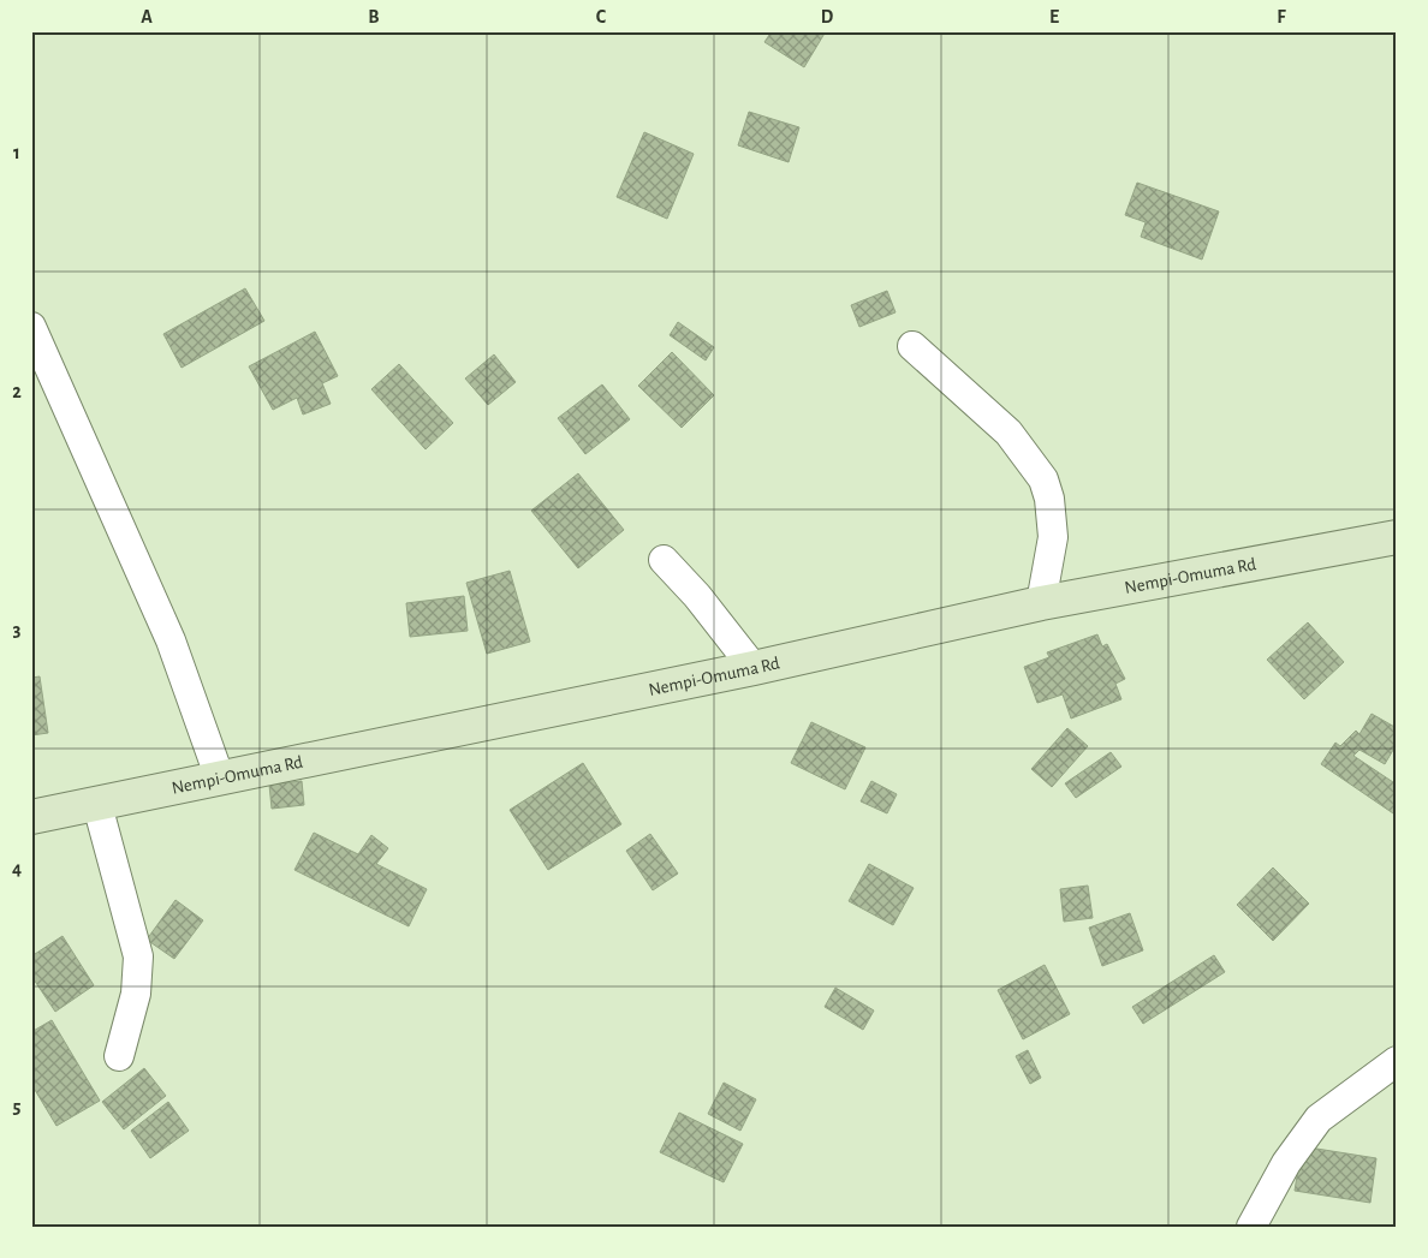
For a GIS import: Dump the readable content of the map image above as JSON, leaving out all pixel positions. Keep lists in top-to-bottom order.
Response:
{
  "streets": {
    "street": ["Nempi-Omuma Rd"]
  },
  "grid": {
    "columns": [
      "A",
      "B",
      "C",
      "D",
      "E",
      "F"
    ],
    "rows": [
      "1",
      "2",
      "3",
      "4",
      "5"
    ]
  }
}
